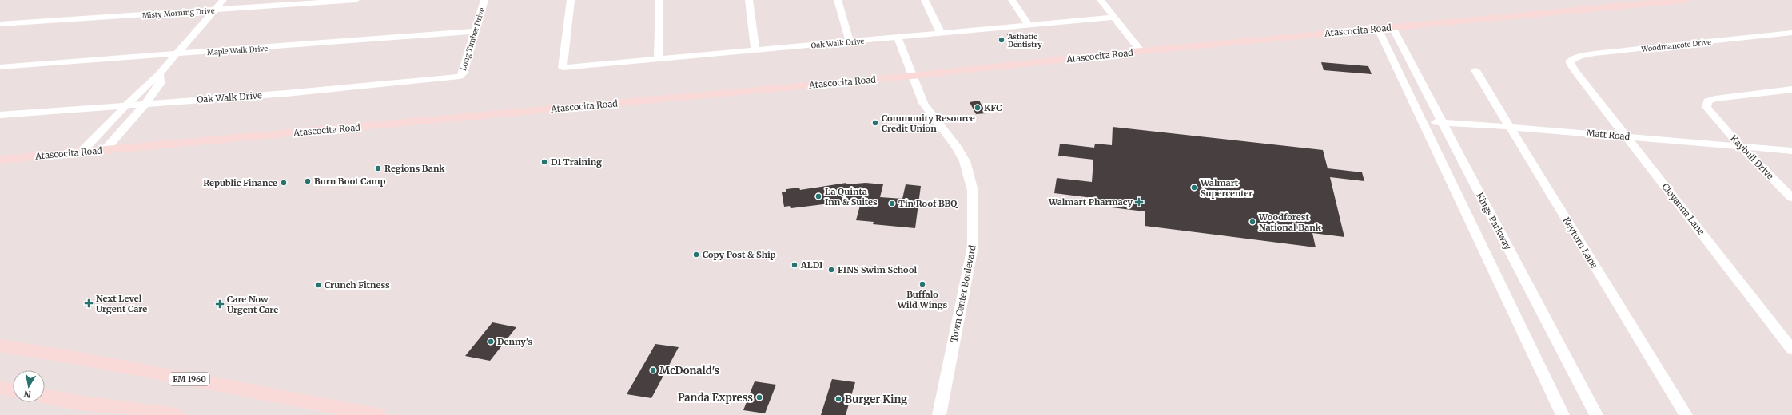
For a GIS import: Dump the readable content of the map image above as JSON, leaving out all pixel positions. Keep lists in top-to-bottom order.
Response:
{
  "streets": {
    "main road": ["Atascocita Road", "FM 1960"],
    "street": [
      "Misty Morning Drive",
      "Long Timber Drive",
      "Oak Walk Drive",
      "Woodmancote Drive",
      "Maple Walk Drive",
      "Matt Road",
      "Kaybull Drive",
      "Cloyanna Lane",
      "Kings Parkway",
      "Keyturn Lane",
      "Town Center Boulevard"
    ]
  },
  "crossings": [
    ["Atascocita Road", "Kings Parkway"],
    ["Atascocita Road", "Town Center Boulevard"],
    ["Long Timber Drive", "Oak Walk Drive"],
    ["Long Timber Drive", "Maple Walk Drive"],
    ["Oak Walk Drive", "Town Center Boulevard"],
    ["Woodmancote Drive", "Cloyanna Lane"],
    ["Matt Road", "Kaybull Drive"],
    ["Matt Road", "Cloyanna Lane"],
    ["Matt Road", "Kings Parkway"],
    ["Matt Road", "Keyturn Lane"]
  ],
  "places": {
    "other": [
      "Asthetic Dentistry",
      "KFC",
      "Community Resource Credit Union",
      "D1 Training",
      "Regions Bank",
      "Burn Boot Camp",
      "Republic Finance",
      "Walmart Supercenter",
      "La Quinta Inn & Suites",
      "Tin Roof BBQ",
      "Woodforest National Bank",
      "Copy Post & Ship",
      "ALDI",
      "FINS Swim School",
      "Buffalo Wild Wings",
      "Crunch Fitness",
      "Denny's",
      "McDonald's",
      "Panda Express",
      "Burger King"
    ],
    "health": ["Walmart Pharmacy", "Next Level Urgent Care", "Care Now Urgent Care"]
  },
  "north": "bottom"
}
